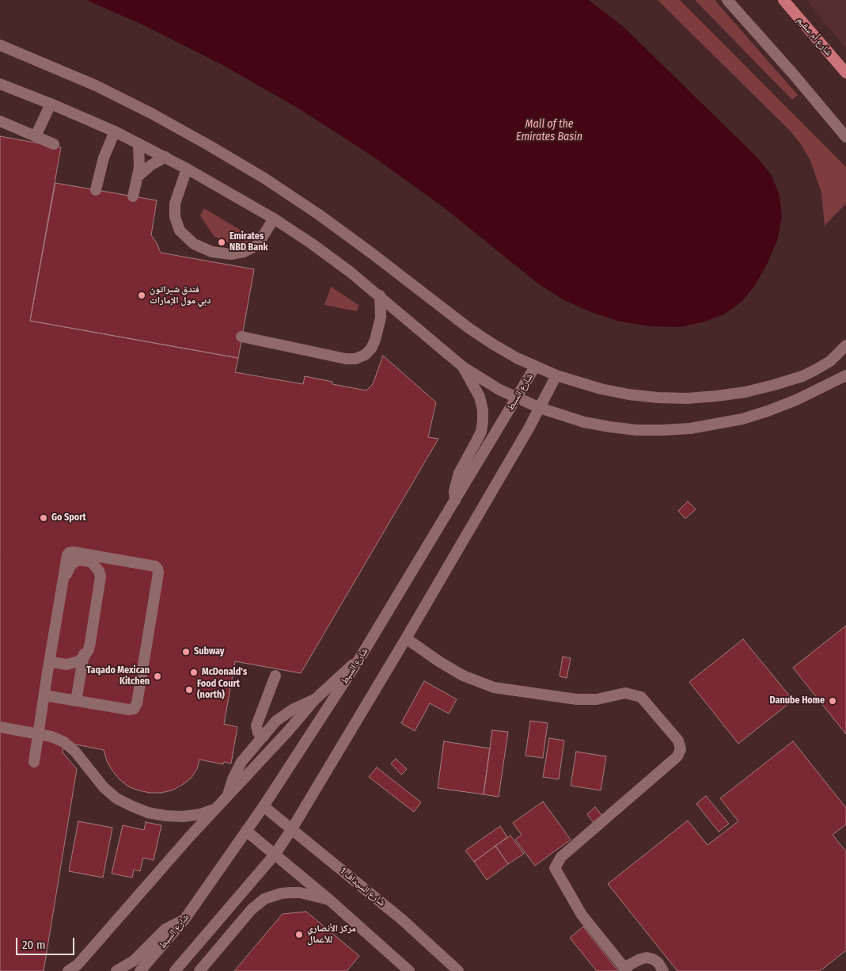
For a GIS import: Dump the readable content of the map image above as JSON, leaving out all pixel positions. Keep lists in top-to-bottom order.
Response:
{
  "streets": {
    "main road": ["شارع أم سقيم"],
    "street": ["شارع السبط", "شارع السيداف 1"]
  },
  "crossings": [
    ["شارع السبط", "شارع السيداف 1"]
  ],
  "water": ["Mall of the Emirates Basin"],
  "places": [
    "Emirates NBD Bank",
    "فندق شيراتون دبي مول الإمارات",
    "Go Sport",
    "Subway",
    "McDonald's",
    "Taqado Mexican Kitchen",
    "Food Court (north)",
    "Danube Home",
    "مركز الأنصاري للأعمال"
  ],
  "scale_bar": "20 m"
}
